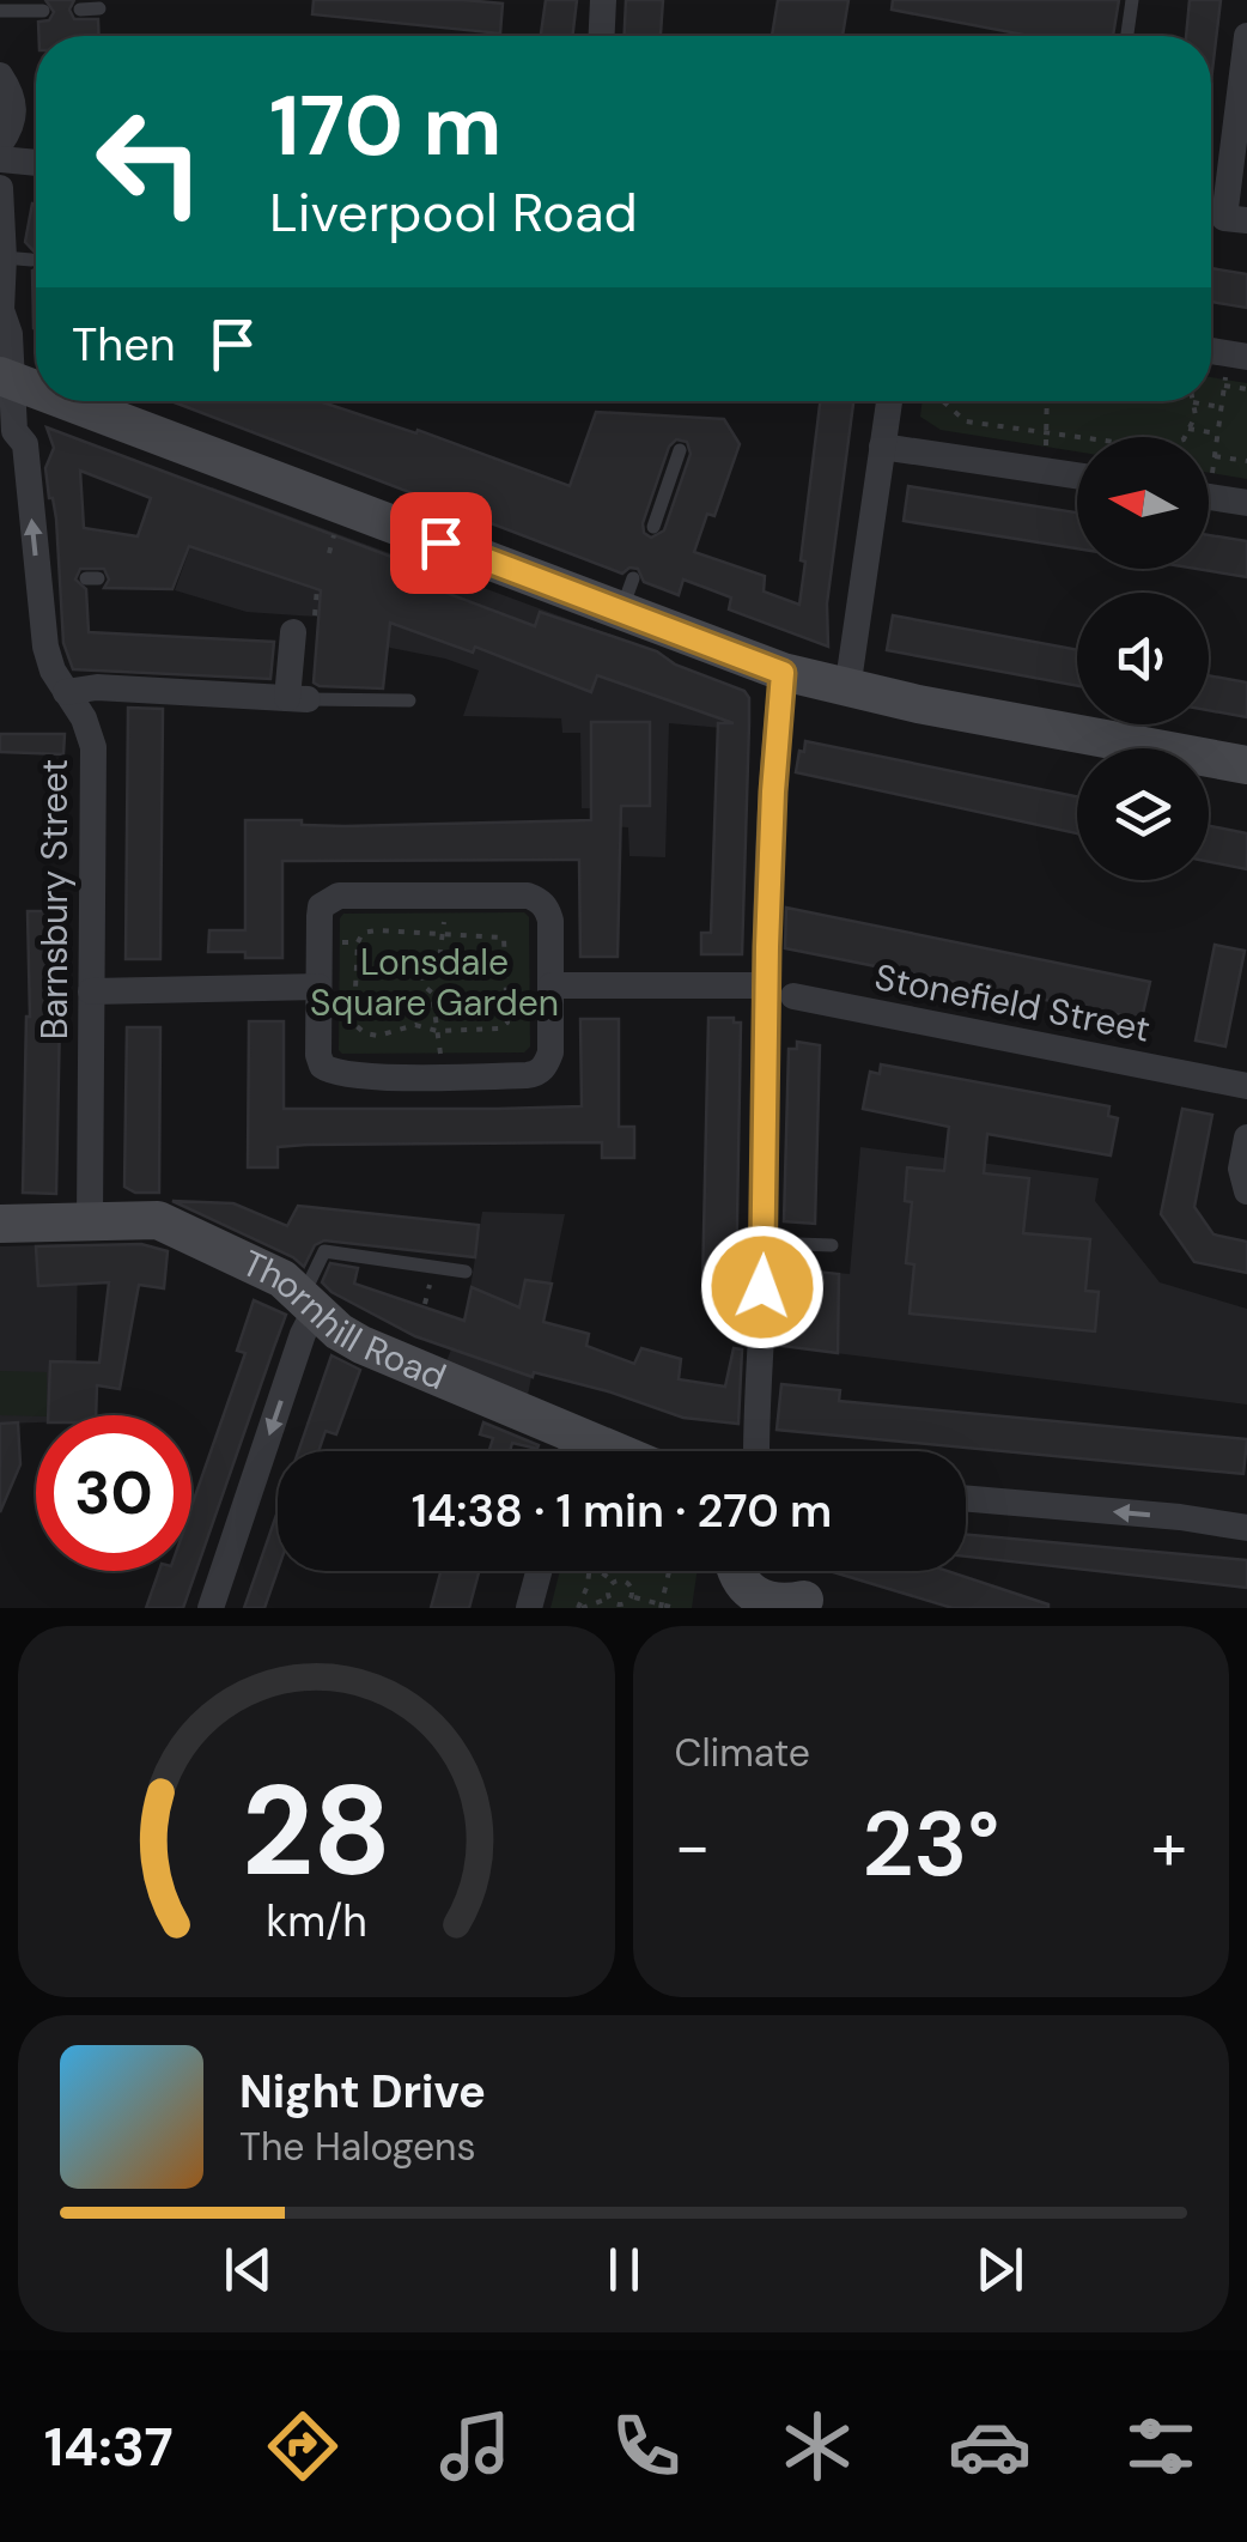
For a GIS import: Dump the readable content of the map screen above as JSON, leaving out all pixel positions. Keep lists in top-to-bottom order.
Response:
{
  "streets": {
    "main road": ["Thornhill Road"],
    "street": ["Barnsbury Street", "Stonefield Street"]
  },
  "crossings": [
    ["Barnsbury Street", "Thornhill Road"]
  ],
  "parks": ["Lonsdale Square Garden"],
  "north": "left",
  "page": {
    "turn": ["170 m", "Liverpool Road"],
    "then": "Then",
    "limit": "30",
    "trip": "14:38 · 1 min · 270 m",
    "tile": "Climate",
    "heat": ["−", "23°", "+"],
    "song": ["Night Drive", "The Halogens"],
    "tabs": "14:37",
    "gauge": ["28", "km/h"]
  }
}
